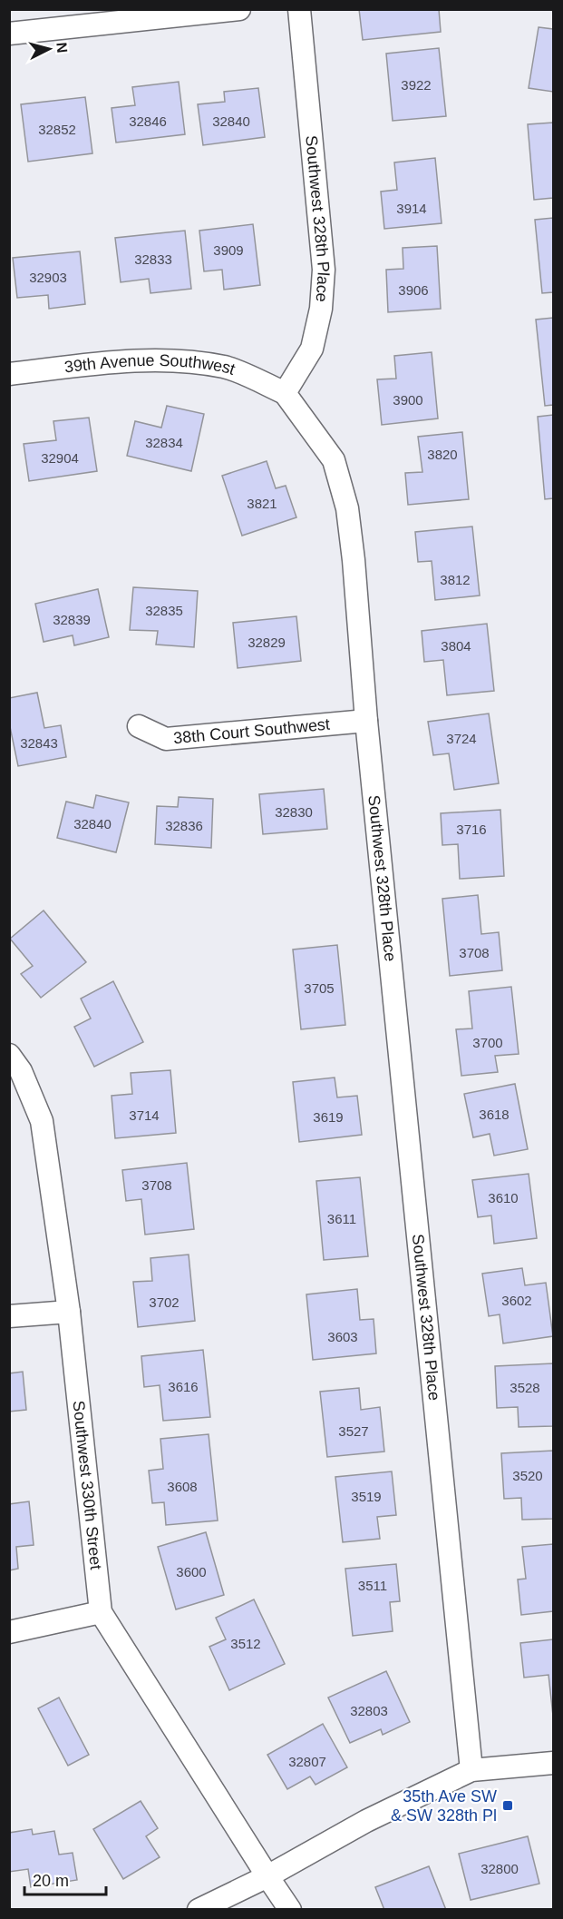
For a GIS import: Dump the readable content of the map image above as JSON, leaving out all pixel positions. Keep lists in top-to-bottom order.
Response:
{
  "streets": {
    "street": [
      "Southwest 328th Place",
      "39th Avenue Southwest",
      "38th Court Southwest",
      "Southwest 330th Street"
    ]
  },
  "crossings": [
    ["Southwest 328th Place", "39th Avenue Southwest"],
    ["Southwest 328th Place", "38th Court Southwest"]
  ],
  "places": {
    "transit": ["35th Ave SW & SW 328th Pl"]
  },
  "house_numbers": [
    "3922",
    "32846",
    "32840",
    "32852",
    "3914",
    "3909",
    "32833",
    "32903",
    "3906",
    "3900",
    "32834",
    "3820",
    "32904",
    "3821",
    "3812",
    "32835",
    "32839",
    "32829",
    "3804",
    "3724",
    "32843",
    "32830",
    "32840",
    "32836",
    "3716",
    "3708",
    "3705",
    "3700",
    "3618",
    "3714",
    "3619",
    "3708",
    "3610",
    "3611",
    "3602",
    "3702",
    "3603",
    "3616",
    "3528",
    "3527",
    "3520",
    "3608",
    "3519",
    "3600",
    "3511",
    "3512",
    "32803",
    "32807",
    "32800"
  ],
  "scale_bar": "20 m",
  "north": "right"
}
